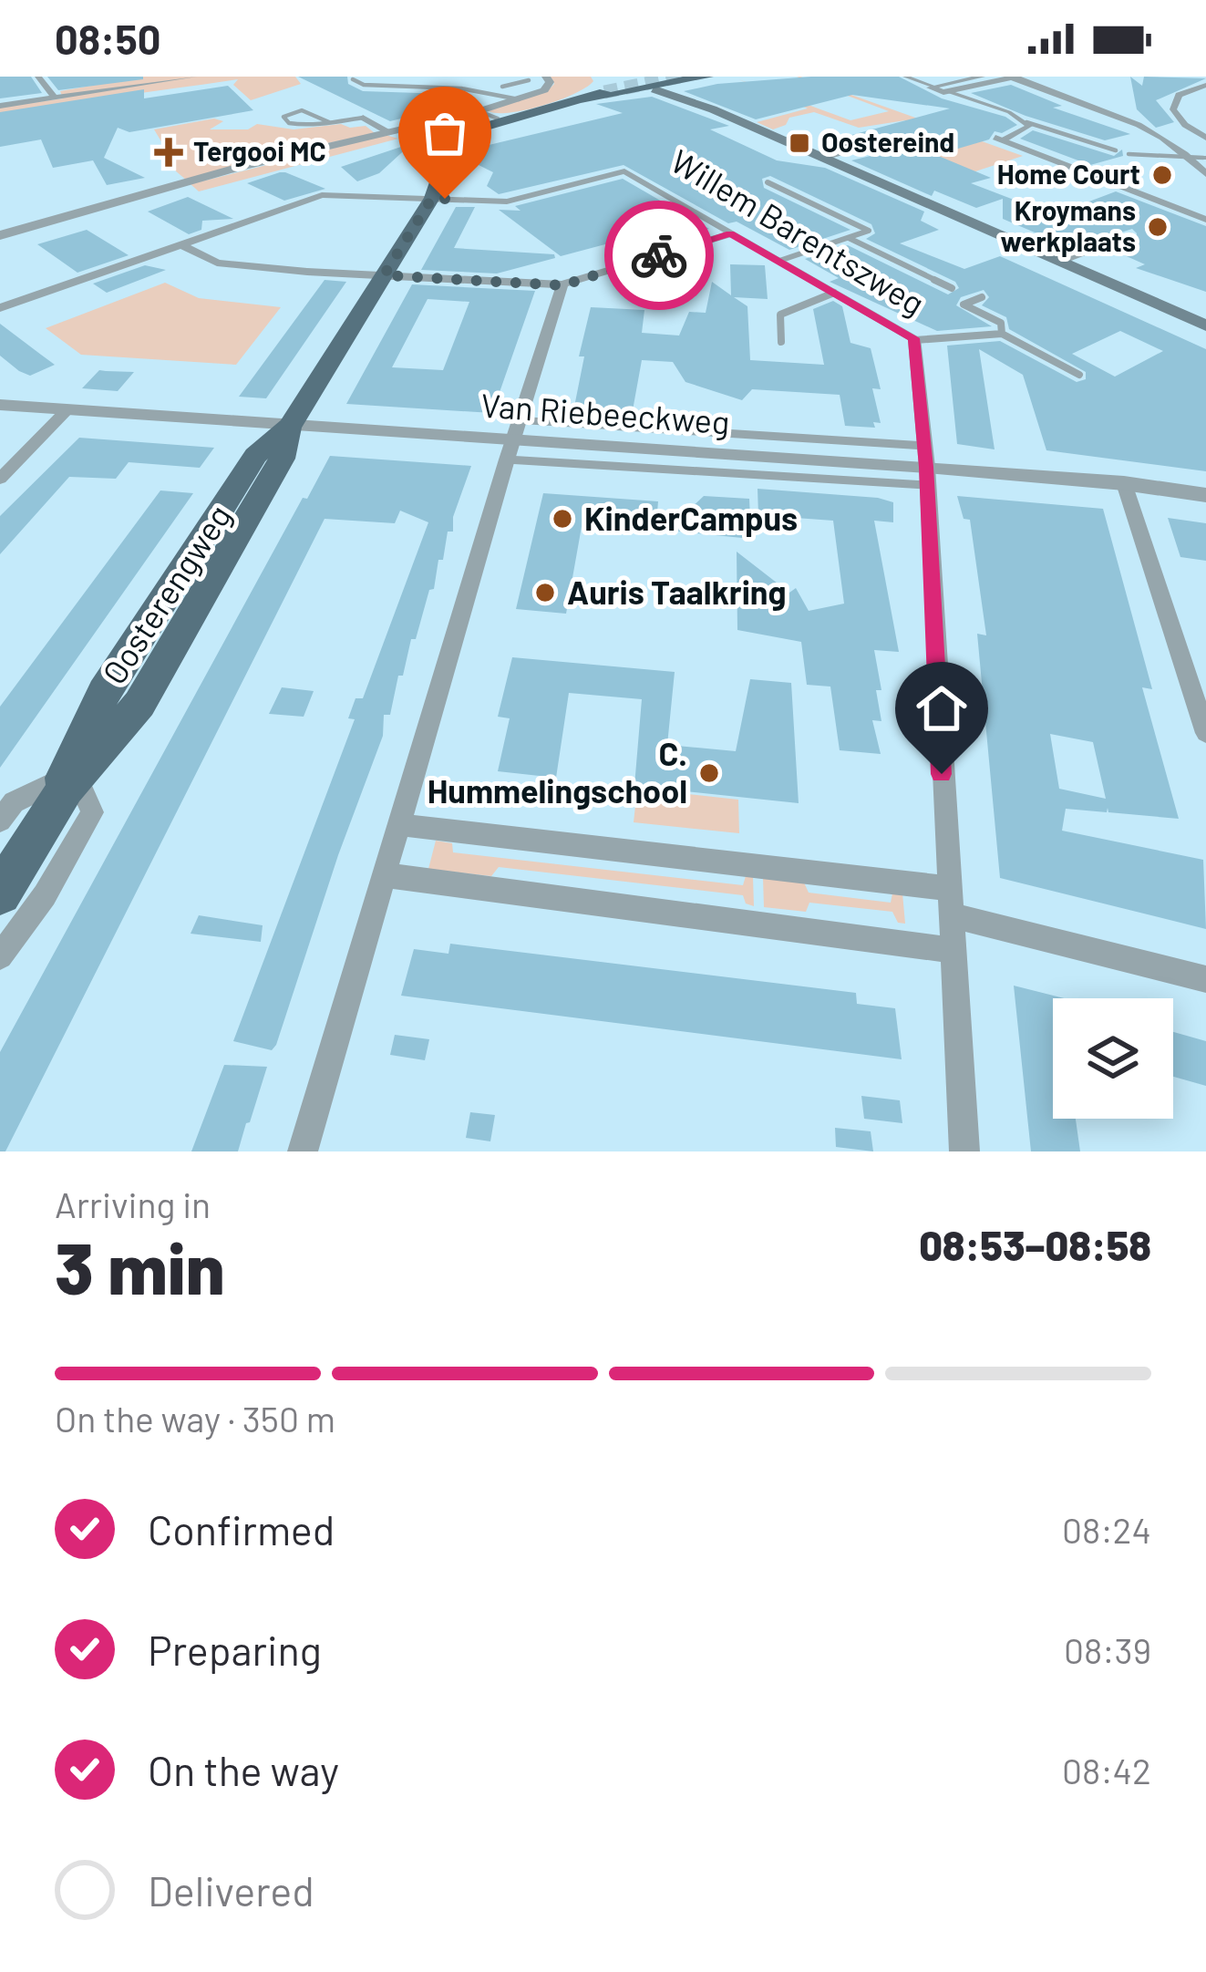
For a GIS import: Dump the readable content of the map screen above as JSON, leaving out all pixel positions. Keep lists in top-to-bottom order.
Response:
{
  "streets": {
    "main road": ["Oosterengweg"],
    "street": ["Willem Barentszweg", "Van Riebeeckweg"]
  },
  "crossings": [
    ["Willem Barentszweg", "Van Riebeeckweg"],
    ["Willem Barentszweg", "Oosterengweg"],
    ["Van Riebeeckweg", "Oosterengweg"]
  ],
  "places": {
    "transit": ["Oostereind"],
    "health": ["Tergooi MC"],
    "other": [
      "Home Court",
      "Kroymans werkplaats",
      "KinderCampus",
      "Auris Taalkring",
      "C. Hummelingschool"
    ]
  },
  "page": {
    "status": "08:50",
    "heading": ["3 min", "Arriving in", "08:53–08:58"],
    "bar": "On the way · 350 m",
    "list": [
      ["Confirmed", "08:24"],
      ["Preparing", "08:39"],
      ["On the way", "08:42"],
      "Delivered"
    ]
  }
}
